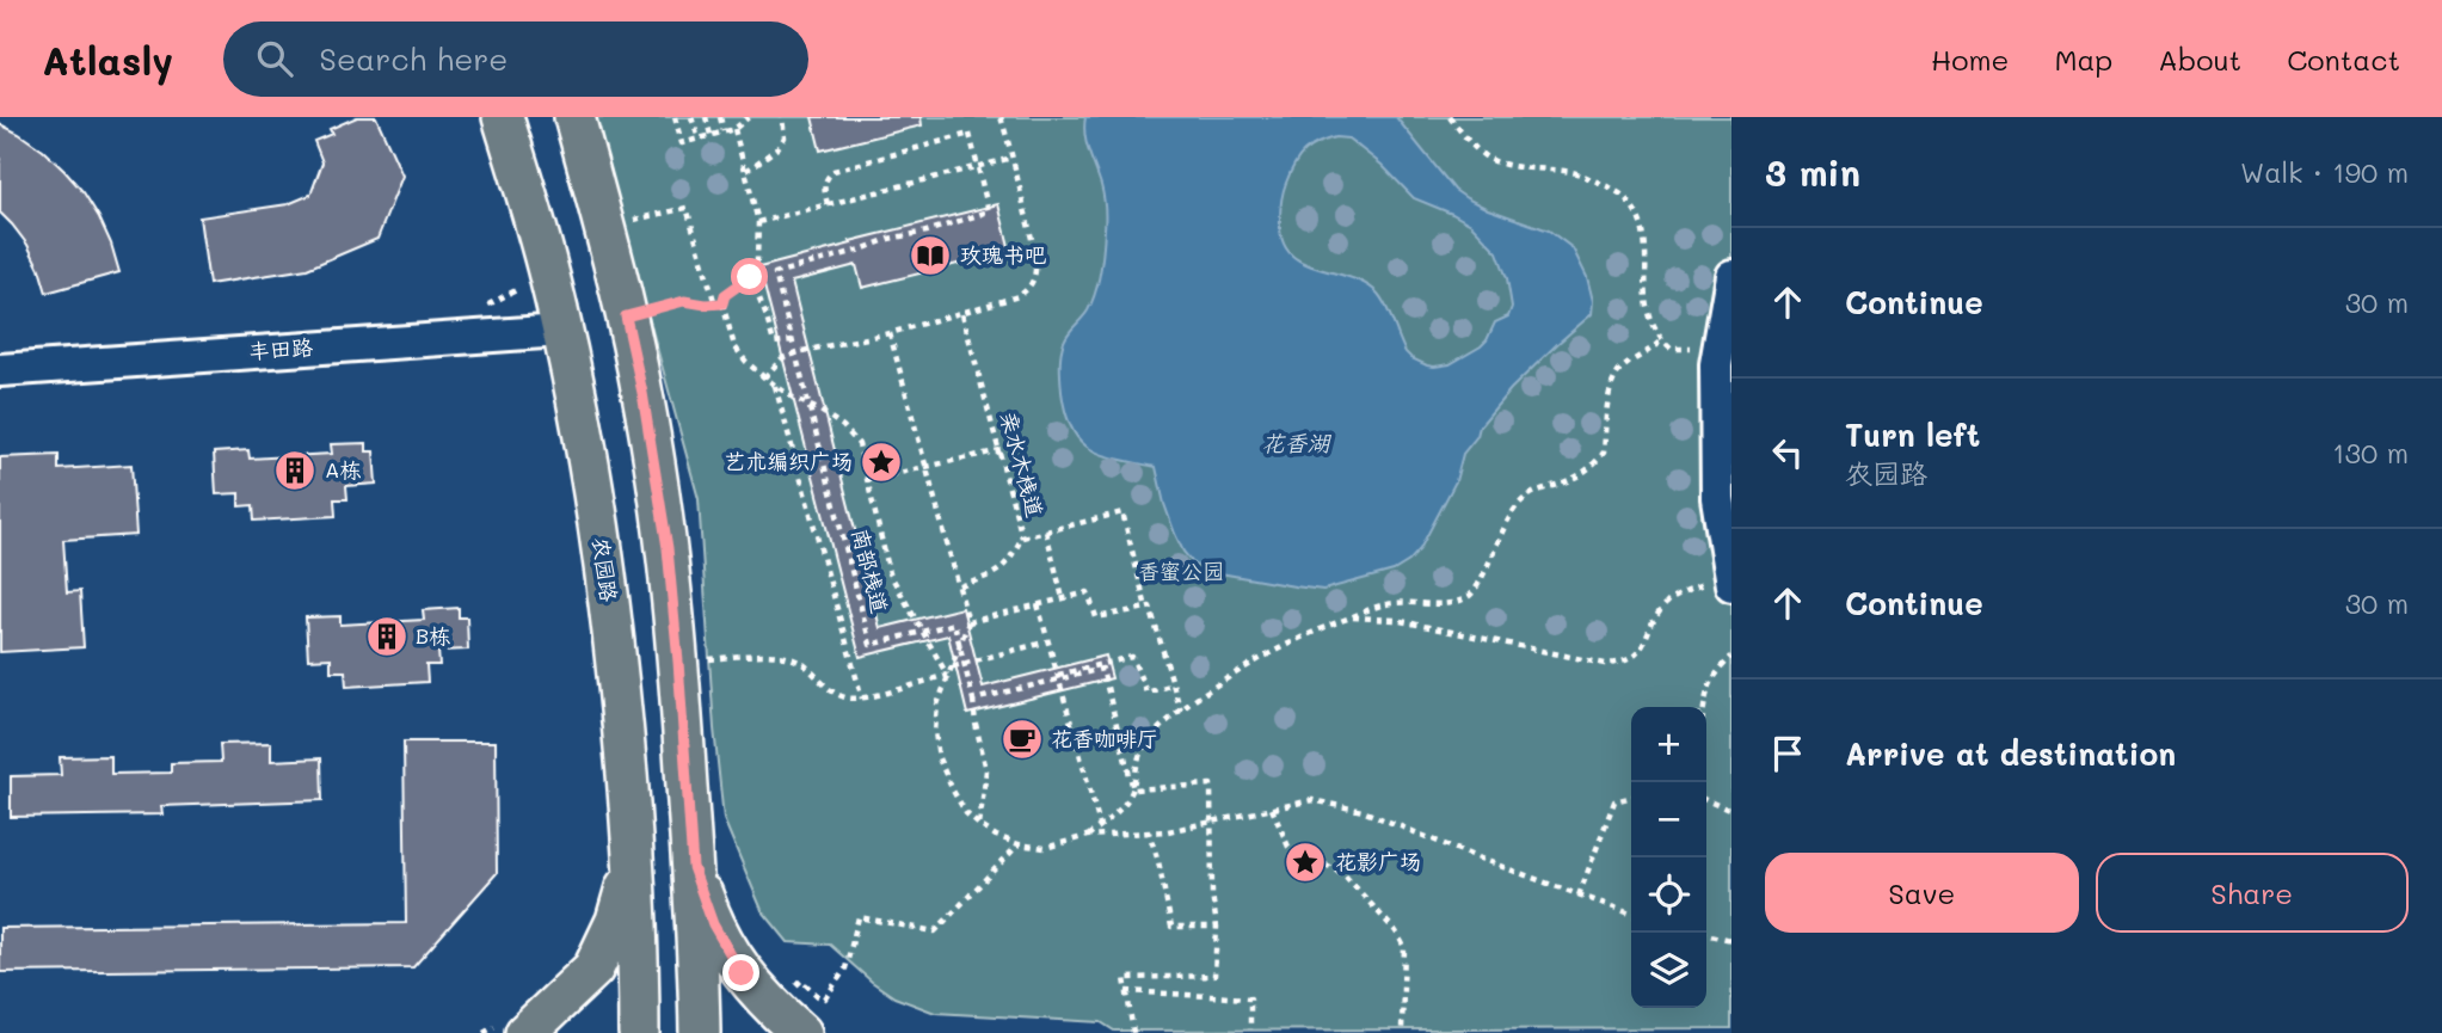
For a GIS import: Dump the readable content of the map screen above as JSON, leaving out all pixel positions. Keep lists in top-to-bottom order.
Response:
{
  "streets": {
    "main road": ["农园路"],
    "street": ["丰田路"],
    "path": ["亲水木栈道", "南部栈道"]
  },
  "crossings": [
    ["丰田路", "农园路"]
  ],
  "water": ["花香湖"],
  "parks": ["香蜜公园"],
  "places": {
    "library": ["玫瑰书吧"],
    "place": ["艺术编织广场", "花影广场"],
    "building": ["A栋", "B栋"],
    "cafe": ["花香咖啡厅"]
  },
  "page": {
    "header": "Atlasly",
    "search": "Search here",
    "nav": [
      "Home",
      "Map",
      "About",
      "Contact"
    ],
    "heading": ["3 min", "Walk · 190 m"],
    "list": [
      ["Continue", "30 m"],
      ["Turn left", "农园路", "130 m"],
      ["Continue", "30 m"],
      "Arrive at destination"
    ],
    "map_buttons": ["+", "−"],
    "buttons": ["Save", "Share"]
  }
}
